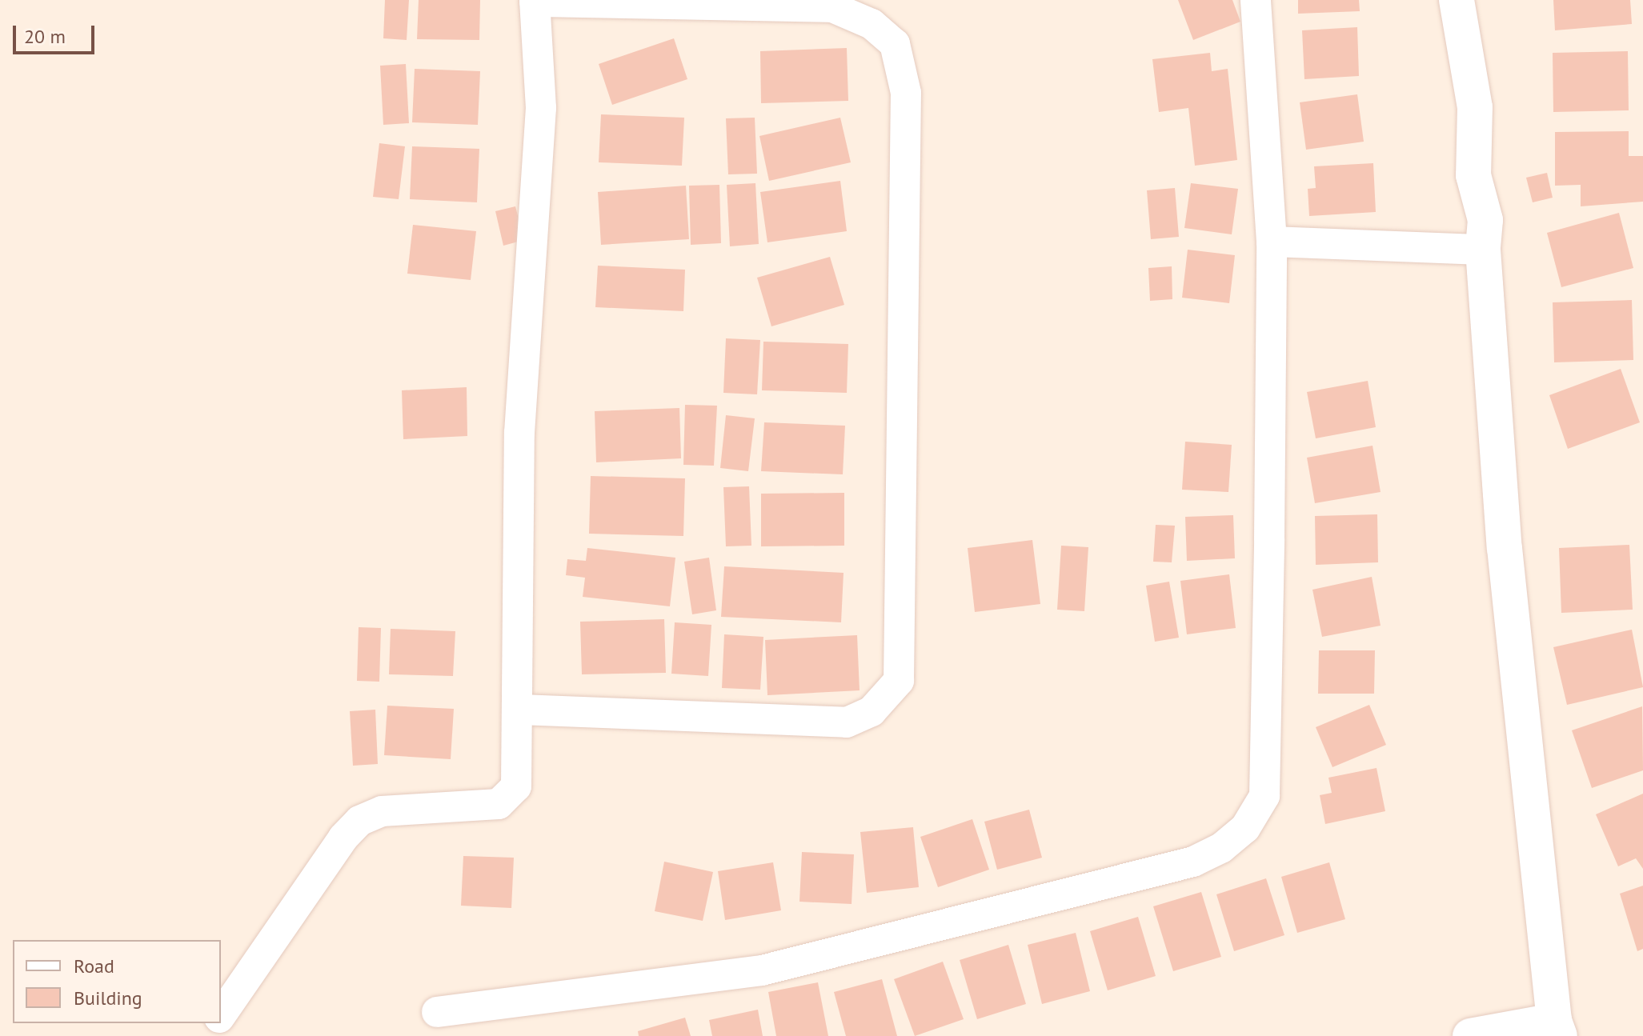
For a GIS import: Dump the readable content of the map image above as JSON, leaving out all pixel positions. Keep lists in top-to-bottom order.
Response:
{
  "legend": ["Road", "Building"],
  "scale_bar": "20 m"
}
